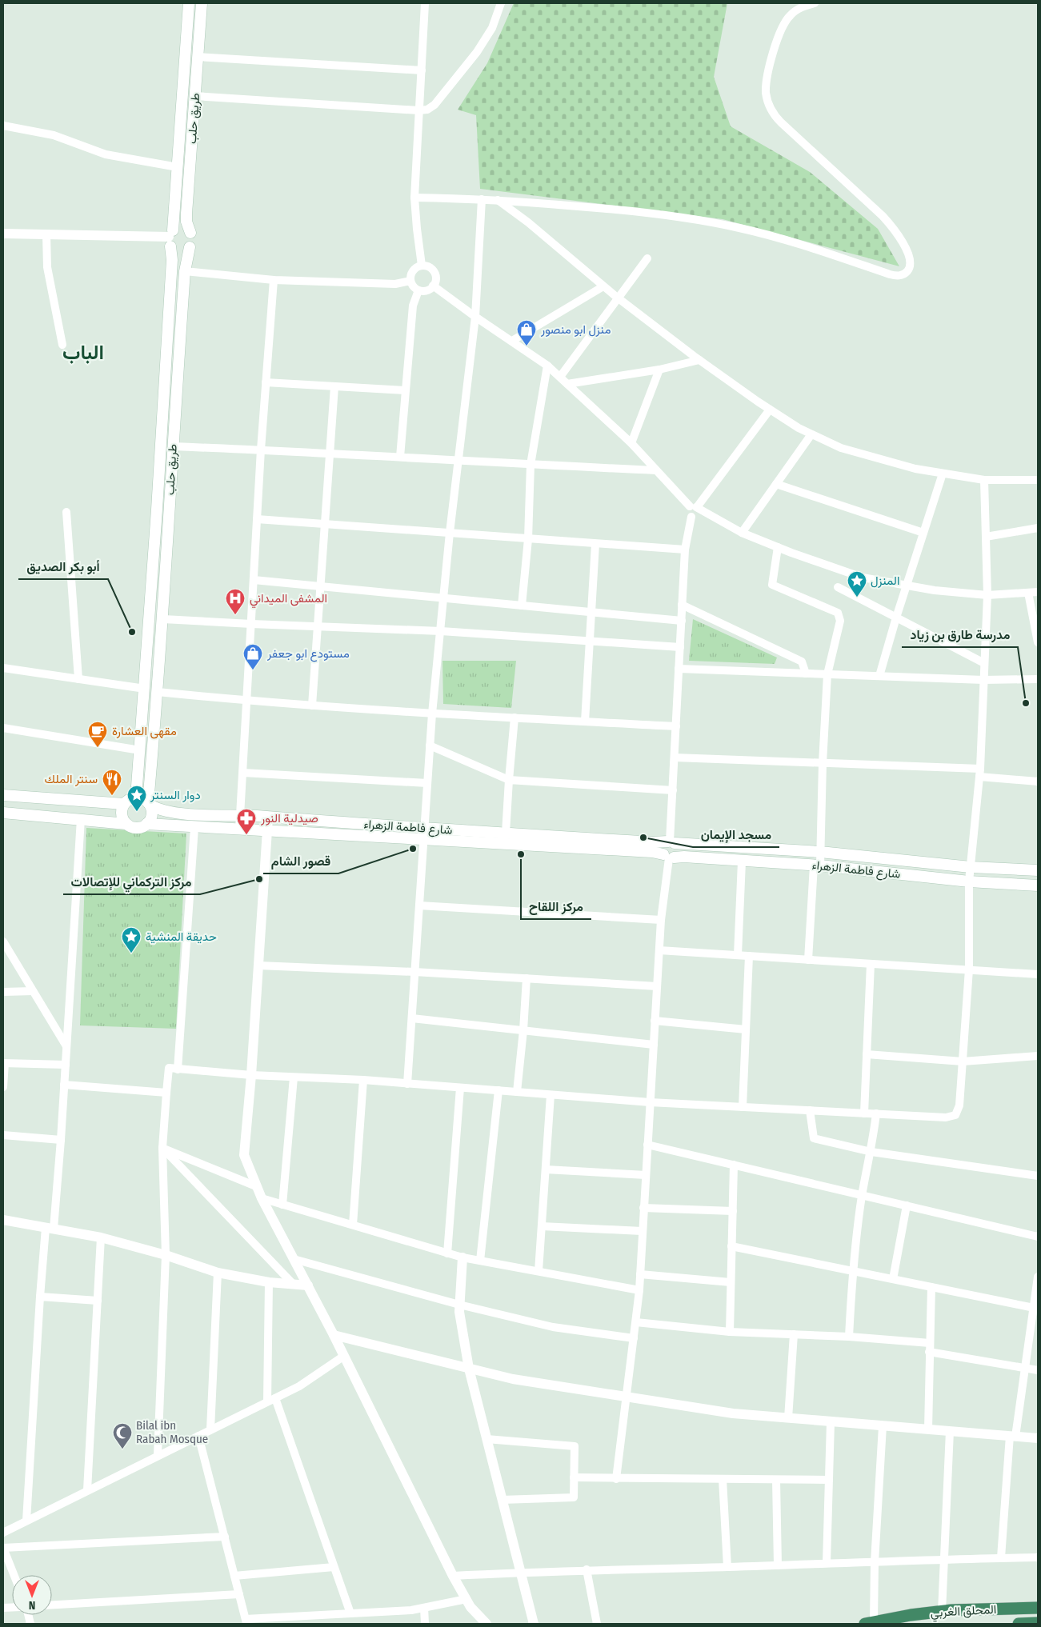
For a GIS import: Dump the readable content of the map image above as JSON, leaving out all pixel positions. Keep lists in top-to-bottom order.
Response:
{
  "streets": {
    "highway": ["المحلق الغربي"],
    "main road": ["طريق حلب", "شارع فاطمة الزهراء"]
  },
  "crossings": [
    ["طريق حلب", "شارع فاطمة الزهراء"]
  ],
  "districts": ["الباب"],
  "places": {
    "shop": ["منزل ابو منصور", "مستودع ابو جعفر"],
    "place": ["المنزل", "دوار السنتر", "حديقة المنشية"],
    "hospital": ["المشفى الميداني"],
    "other": [
      "أبو بكر الصديق",
      "مدرسة طارق بن زياد",
      "مسجد الإيمان",
      "قصور الشام",
      "مركز اللقاح",
      "مركز التركماني للإتصالات"
    ],
    "cafe": ["مقهى العشارة"],
    "restaurant": ["سنتر الملك"],
    "pharmacy": ["صيدلية النور"],
    "mosque": ["Bilal ibn Rabah Mosque"]
  },
  "north": "bottom"
}
